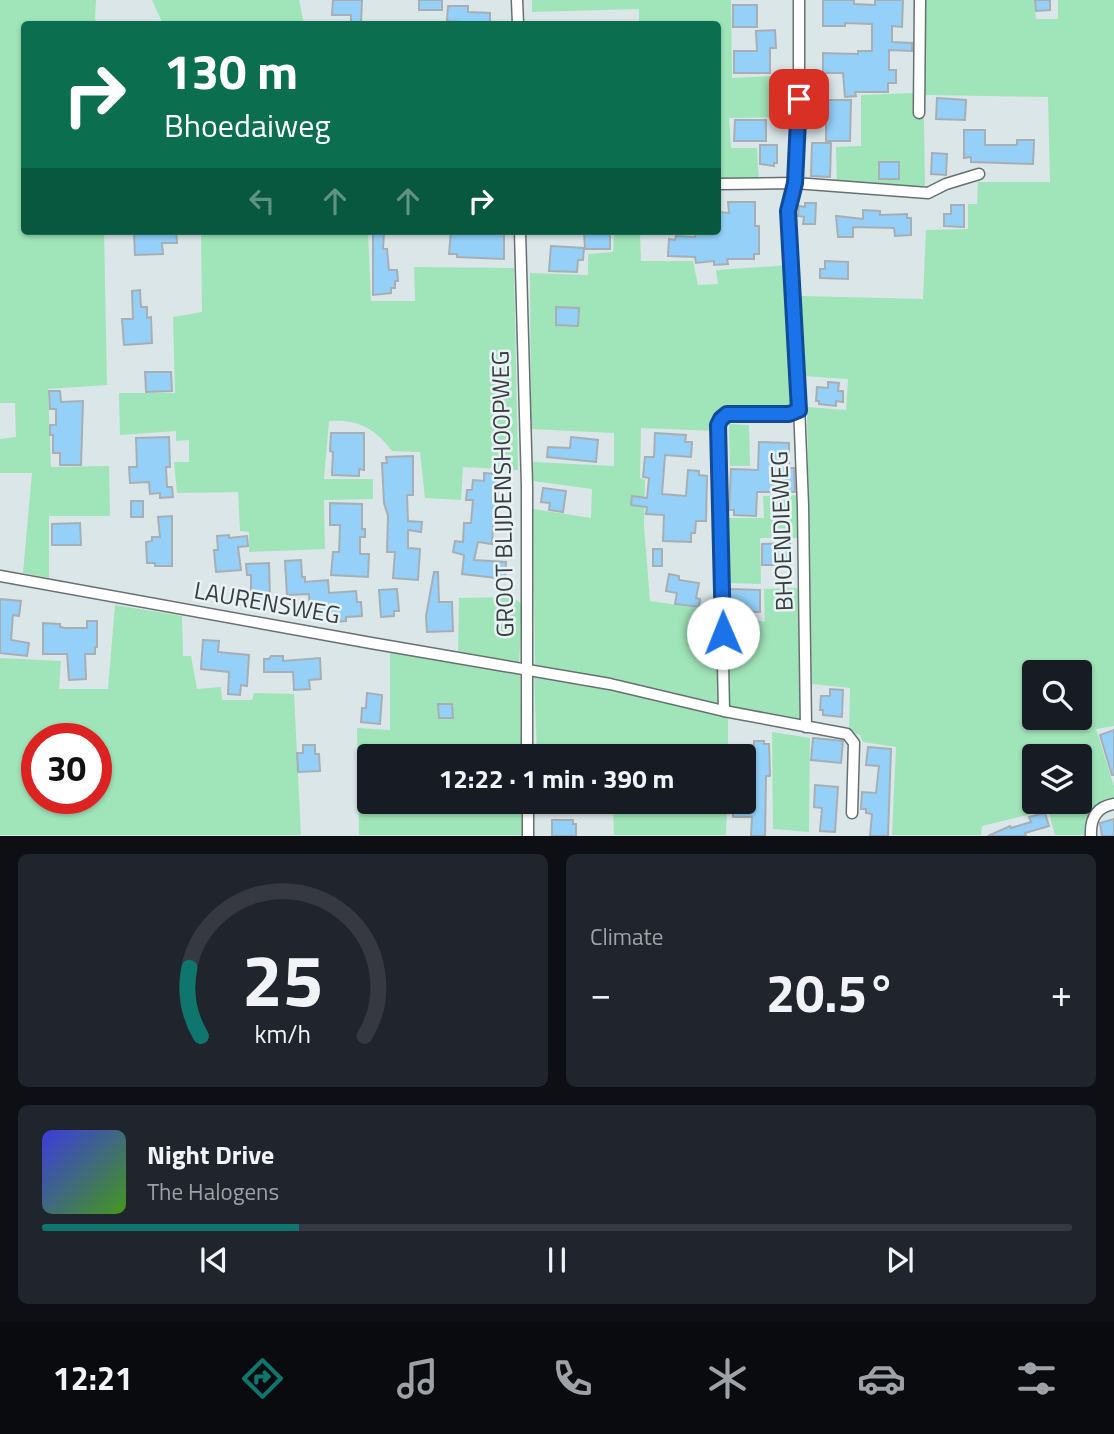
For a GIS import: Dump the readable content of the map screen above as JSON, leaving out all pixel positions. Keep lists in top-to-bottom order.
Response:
{
  "streets": {
    "street": ["GROOT BLIJDENSHOOPWEG", "BHOENDIEWEG", "LAURENSWEG"]
  },
  "crossings": [
    ["GROOT BLIJDENSHOOPWEG", "LAURENSWEG"],
    ["BHOENDIEWEG", "LAURENSWEG"]
  ],
  "page": {
    "turn": ["130 m", "Bhoedaiweg"],
    "limit": "30",
    "trip": "12:22 · 1 min · 390 m",
    "tile": "Climate",
    "heat": ["−", "20.5°", "+"],
    "song": ["Night Drive", "The Halogens"],
    "tabs": "12:21",
    "gauge": ["25", "km/h"]
  }
}
